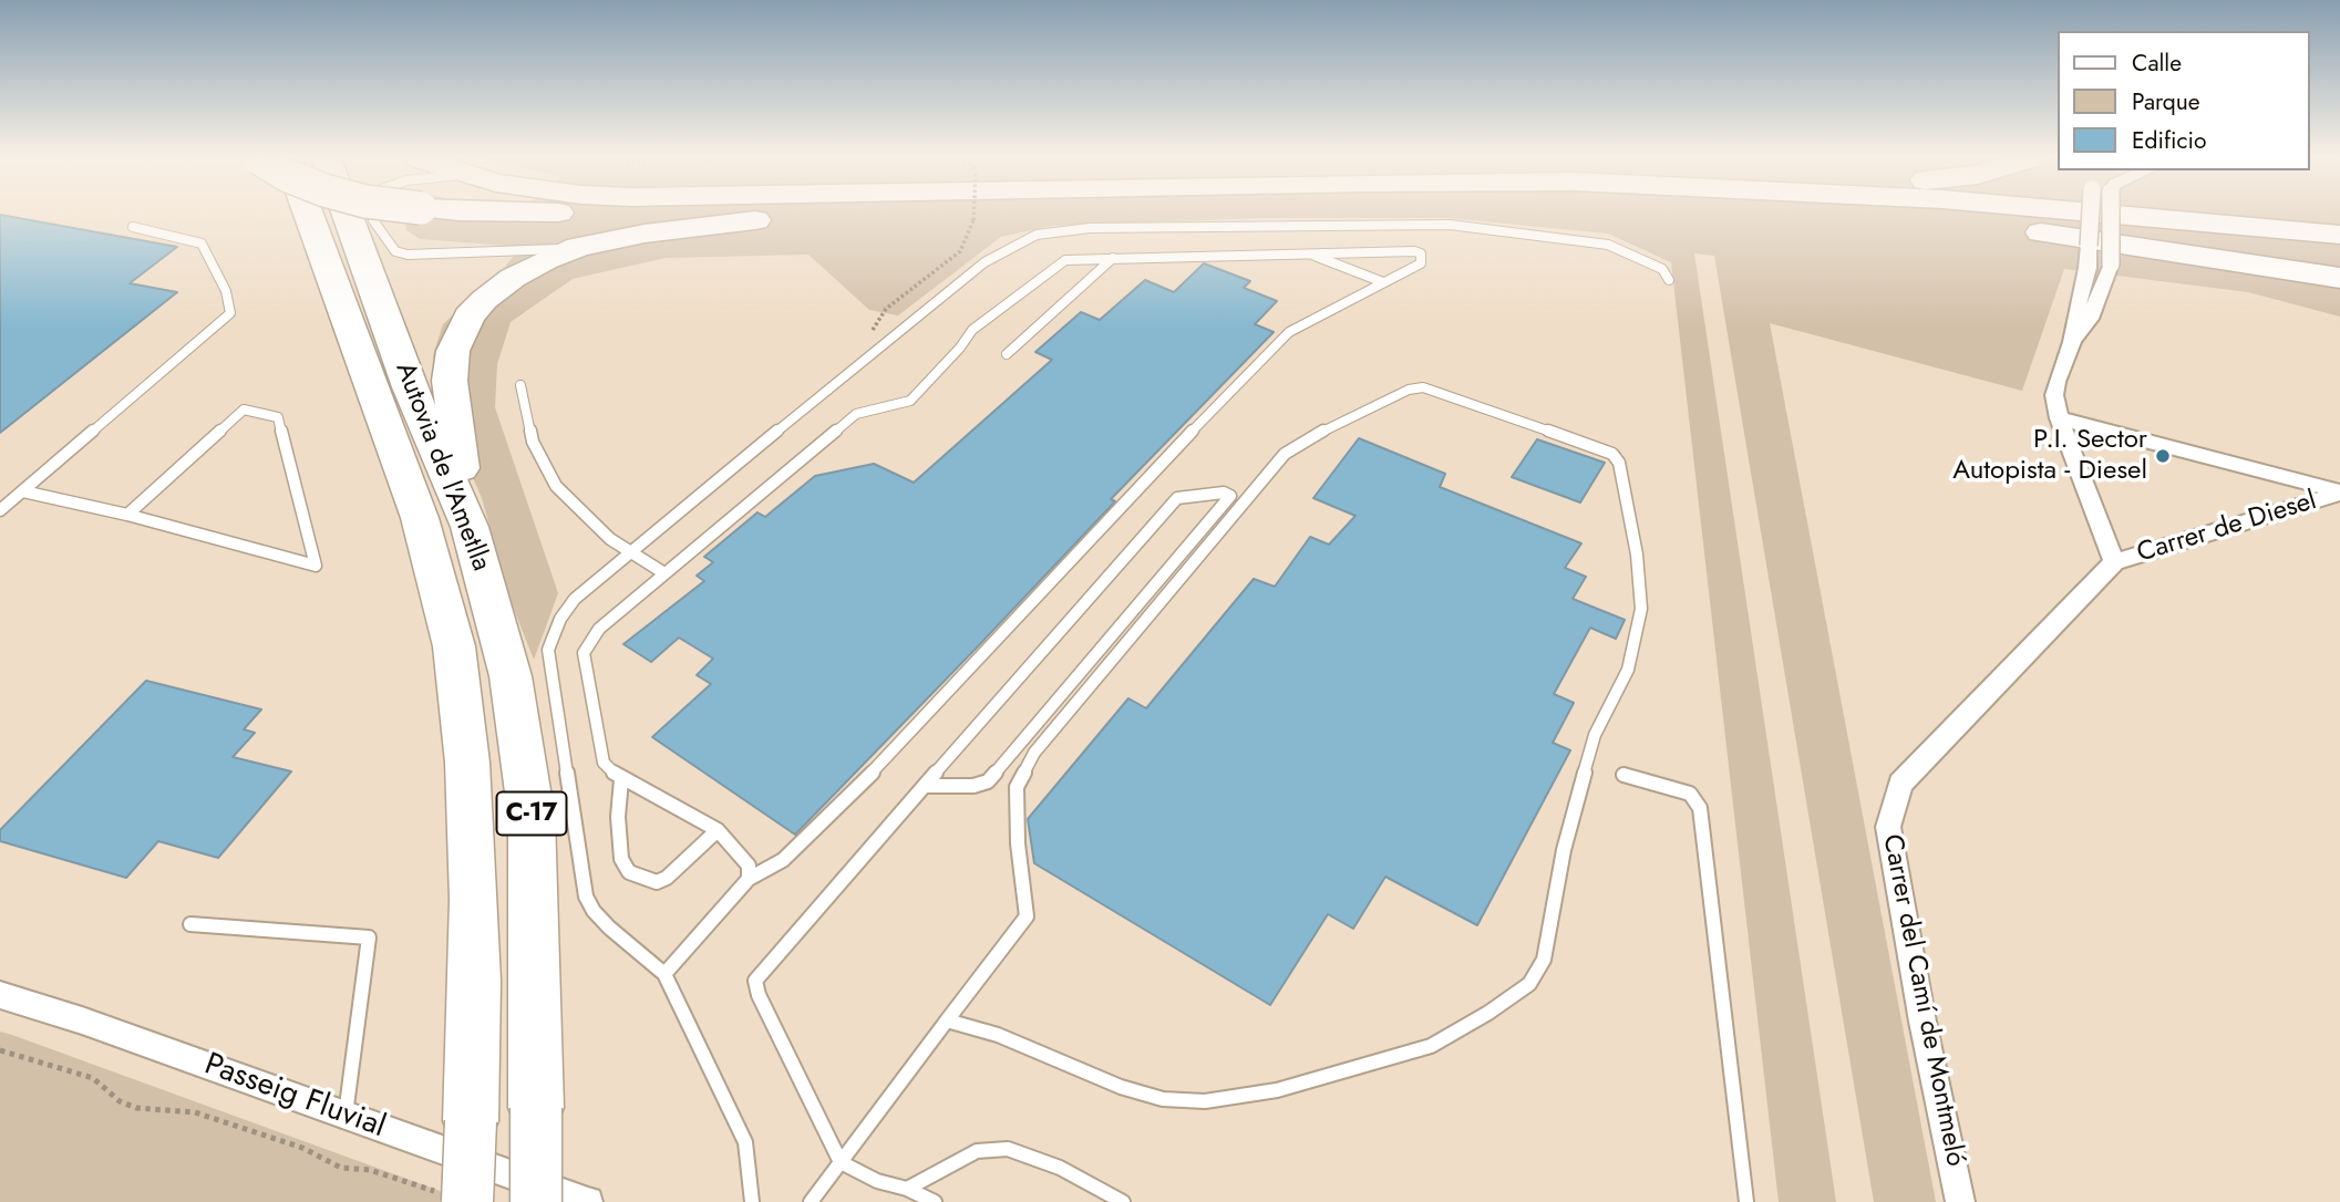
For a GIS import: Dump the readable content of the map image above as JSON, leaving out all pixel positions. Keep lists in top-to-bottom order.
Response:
{
  "streets": {
    "highway": ["Autovia de l'Ametlla", "C-17"],
    "street": ["Carrer de Diesel", "Carrer del Camí de Montmeló", "Passeig Fluvial"]
  },
  "crossings": [
    ["Carrer de Diesel", "Carrer del Camí de Montmeló"]
  ],
  "places": ["P.I. Sector Autopista - Diesel"],
  "legend": ["Calle", "Parque", "Edificio"]
}
